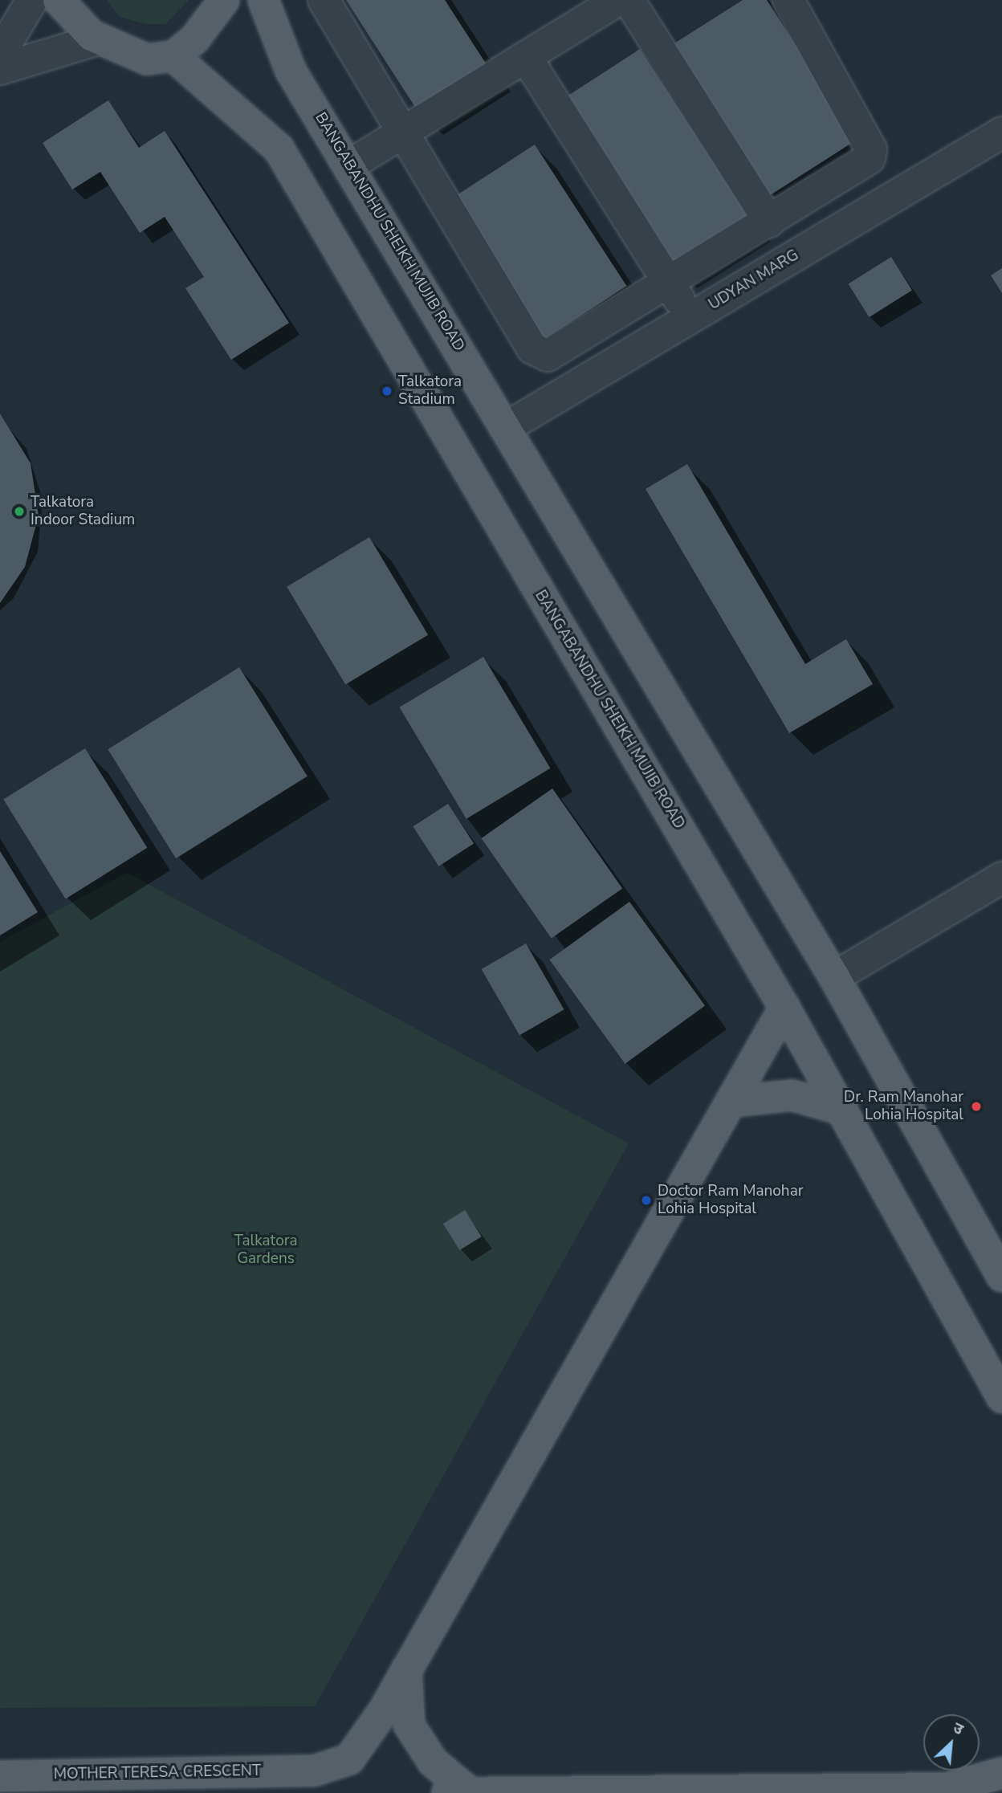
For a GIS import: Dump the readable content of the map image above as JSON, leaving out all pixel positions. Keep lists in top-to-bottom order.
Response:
{
  "streets": {
    "main road": ["BANGABANDHU SHEIKH MUJIB ROAD", "MOTHER TERESA CRESCENT"],
    "street": ["UDYAN MARG"]
  },
  "crossings": [
    ["BANGABANDHU SHEIKH MUJIB ROAD", "UDYAN MARG"],
    ["BANGABANDHU SHEIKH MUJIB ROAD", "MOTHER TERESA CRESCENT"]
  ],
  "parks": ["Talkatora Gardens"],
  "places": [
    "Talkatora Stadium",
    "Talkatora Indoor Stadium",
    "Dr. Ram Manohar Lohia Hospital",
    "Doctor Ram Manohar Lohia Hospital"
  ],
  "north": "top right"
}
